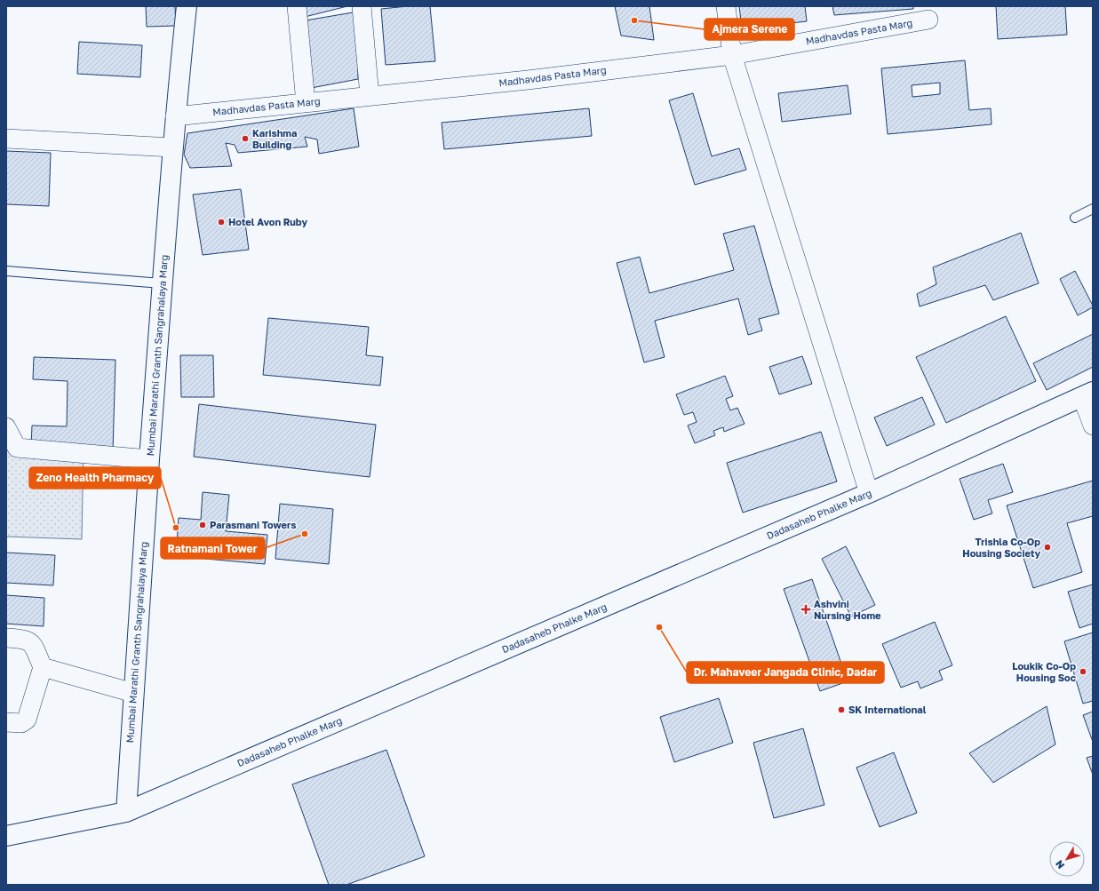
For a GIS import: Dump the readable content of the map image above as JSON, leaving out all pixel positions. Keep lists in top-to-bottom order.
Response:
{
  "streets": {
    "street": ["Madhavdas Pasta Marg", "Mumbai Marathi Granth Sangrahalaya Marg", "Dadasaheb Phalke Marg"]
  },
  "crossings": [
    ["Madhavdas Pasta Marg", "Mumbai Marathi Granth Sangrahalaya Marg"],
    ["Mumbai Marathi Granth Sangrahalaya Marg", "Dadasaheb Phalke Marg"]
  ],
  "places": {
    "other": [
      "Ajmera Serene",
      "Karishma Building",
      "Hotel Avon Ruby",
      "Parasmani Towers",
      "Zeno Health Pharmacy",
      "Ratnamani Tower",
      "Trishla Co-Op Housing Society",
      "Dr. Mahaveer Jangada Clinic, Dadar",
      "Loukik Co-Op Housing Soc",
      "SK International"
    ],
    "health": ["Ashvini Nursing Home"]
  },
  "north": "bottom left"
}
